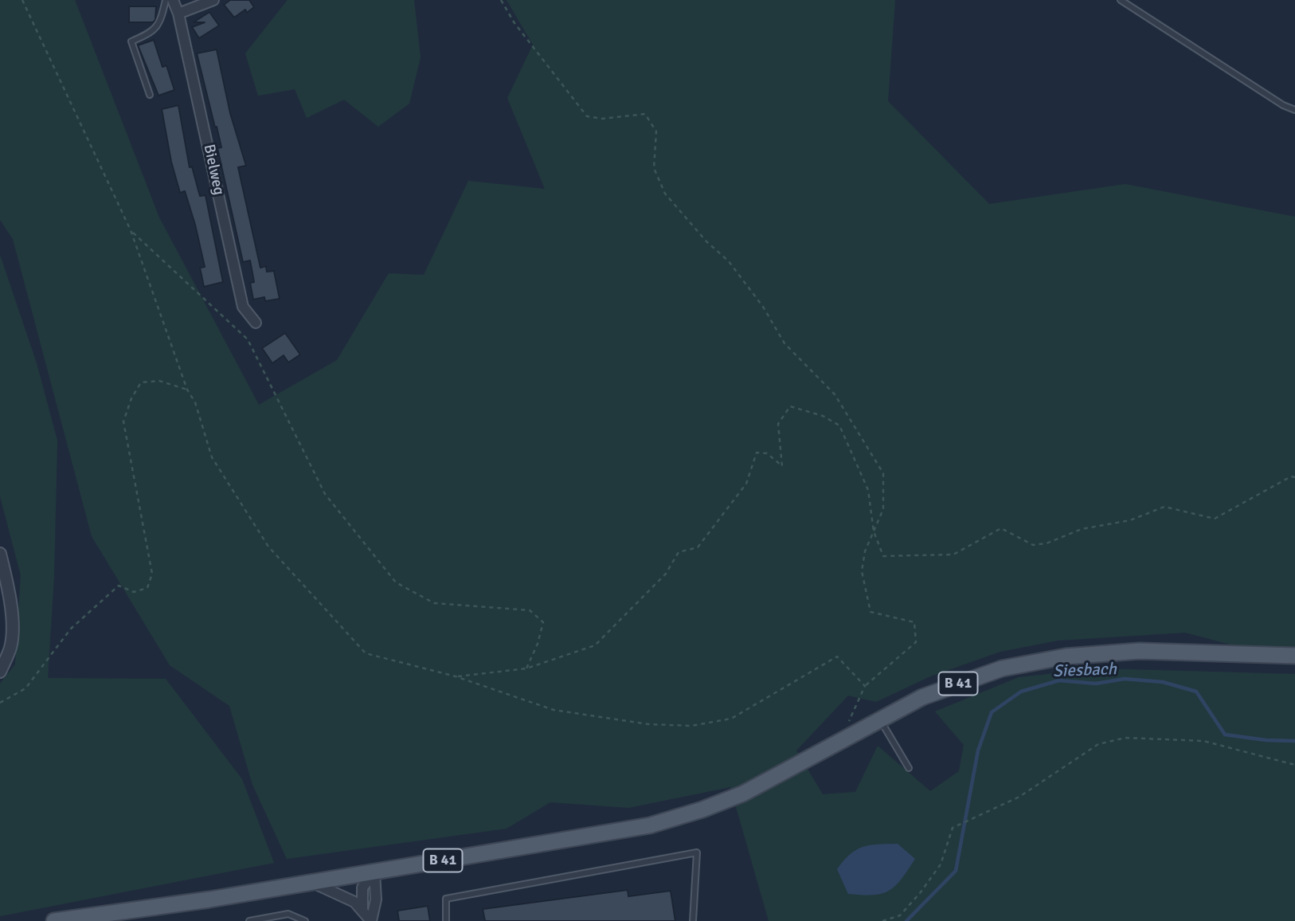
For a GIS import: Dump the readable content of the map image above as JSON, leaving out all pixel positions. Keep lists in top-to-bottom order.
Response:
{
  "streets": {
    "main road": ["B 41"],
    "street": ["Bielweg"]
  },
  "water": ["Siesbach"]
}
